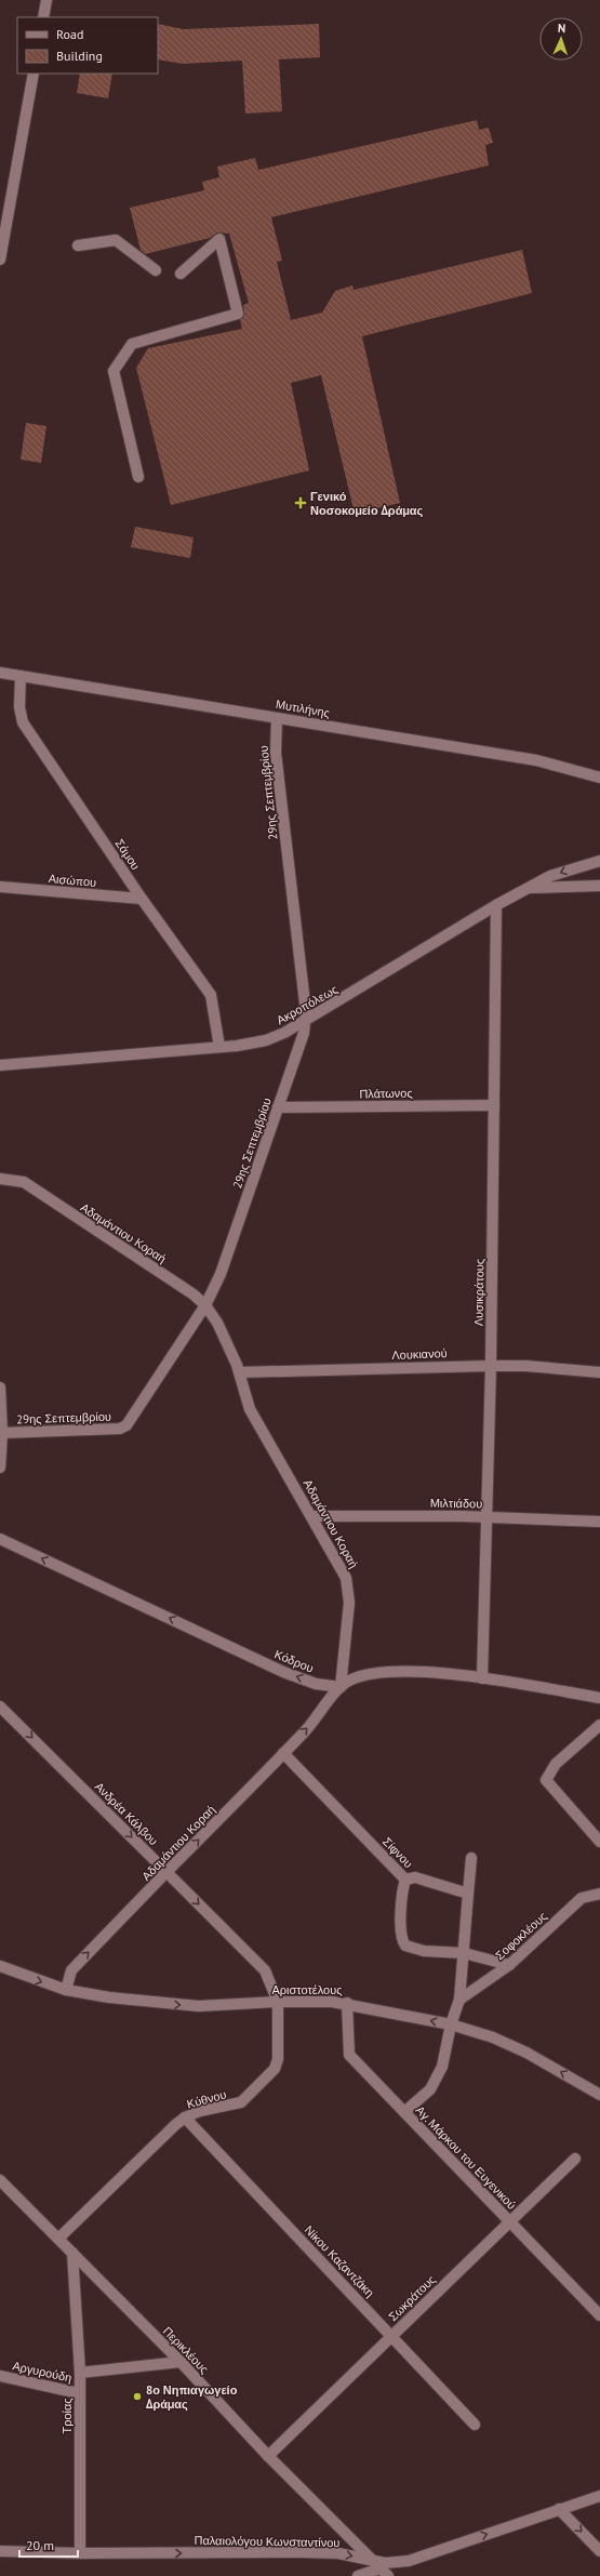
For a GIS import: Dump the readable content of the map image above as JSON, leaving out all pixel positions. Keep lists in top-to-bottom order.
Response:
{
  "streets": {
    "street": [
      "Μυτιλήνης",
      "29ης Σεπτεμβρίου",
      "Σάμου",
      "Αισώπου",
      "Ακροπόλεως",
      "Πλάτωνος",
      "Αδαμάντιου Κοραή",
      "Λυσικράτους",
      "Λουκιανού",
      "Μιλτιάδου",
      "Κόδρου",
      "Ανδρέα Κάλβου",
      "Σίφνου",
      "Σοφοκλέους",
      "Αριστοτέλους",
      "Κύθνου",
      "Αγ. Μάρκου του Ευγενικού",
      "Νίκου Καζαντζάκη",
      "Σωκράτους",
      "Περικλέους",
      "Αργυρούδη",
      "Τροίας",
      "Παλαιολόγου Κωνσταντίνου"
    ]
  },
  "crossings": [
    ["Μυτιλήνης", "29ης Σεπτεμβρίου"],
    ["Μυτιλήνης", "Σάμου"],
    ["29ης Σεπτεμβρίου", "Ακροπόλεως"],
    ["29ης Σεπτεμβρίου", "Πλάτωνος"],
    ["29ης Σεπτεμβρίου", "Αδαμάντιου Κοραή"],
    ["Σάμου", "Αισώπου"],
    ["Σάμου", "Ακροπόλεως"],
    ["Ακροπόλεως", "Λυσικράτους"],
    ["Πλάτωνος", "Λυσικράτους"],
    ["Αδαμάντιου Κοραή", "Λουκιανού"],
    ["Αδαμάντιου Κοραή", "Μιλτιάδου"],
    ["Αδαμάντιου Κοραή", "Κόδρου"],
    ["Αδαμάντιου Κοραή", "Ανδρέα Κάλβου"],
    ["Αδαμάντιου Κοραή", "Σίφνου"],
    ["Αδαμάντιου Κοραή", "Αριστοτέλους"],
    ["Λυσικράτους", "Λουκιανού"],
    ["Λυσικράτους", "Μιλτιάδου"],
    ["Ανδρέα Κάλβου", "Αριστοτέλους"],
    ["Ανδρέα Κάλβου", "Κύθνου"],
    ["Αριστοτέλους", "Κύθνου"],
    ["Αριστοτέλους", "Αγ. Μάρκου του Ευγενικού"],
    ["Κύθνου", "Νίκου Καζαντζάκη"],
    ["Κύθνου", "Περικλέους"],
    ["Αγ. Μάρκου του Ευγενικού", "Σωκράτους"],
    ["Νίκου Καζαντζάκη", "Σωκράτους"],
    ["Σωκράτους", "Περικλέους"],
    ["Περικλέους", "Τροίας"],
    ["Περικλέους", "Παλαιολόγου Κωνσταντίνου"],
    ["Αργυρούδη", "Τροίας"],
    ["Τροίας", "Παλαιολόγου Κωνσταντίνου"]
  ],
  "one_way": [
    "Αδαμάντιου Κοραή",
    "Κόδρου",
    "Ανδρέα Κάλβου",
    "Παλαιολόγου Κωνσταντίνου"
  ],
  "places": {
    "health": ["Γενικό Νοσοκομείο Δράμας"],
    "other": ["8ο Νηπιαγωγείο Δράμας"]
  },
  "legend": ["Road", "Building"],
  "scale_bar": "20 m",
  "north": "top"
}
